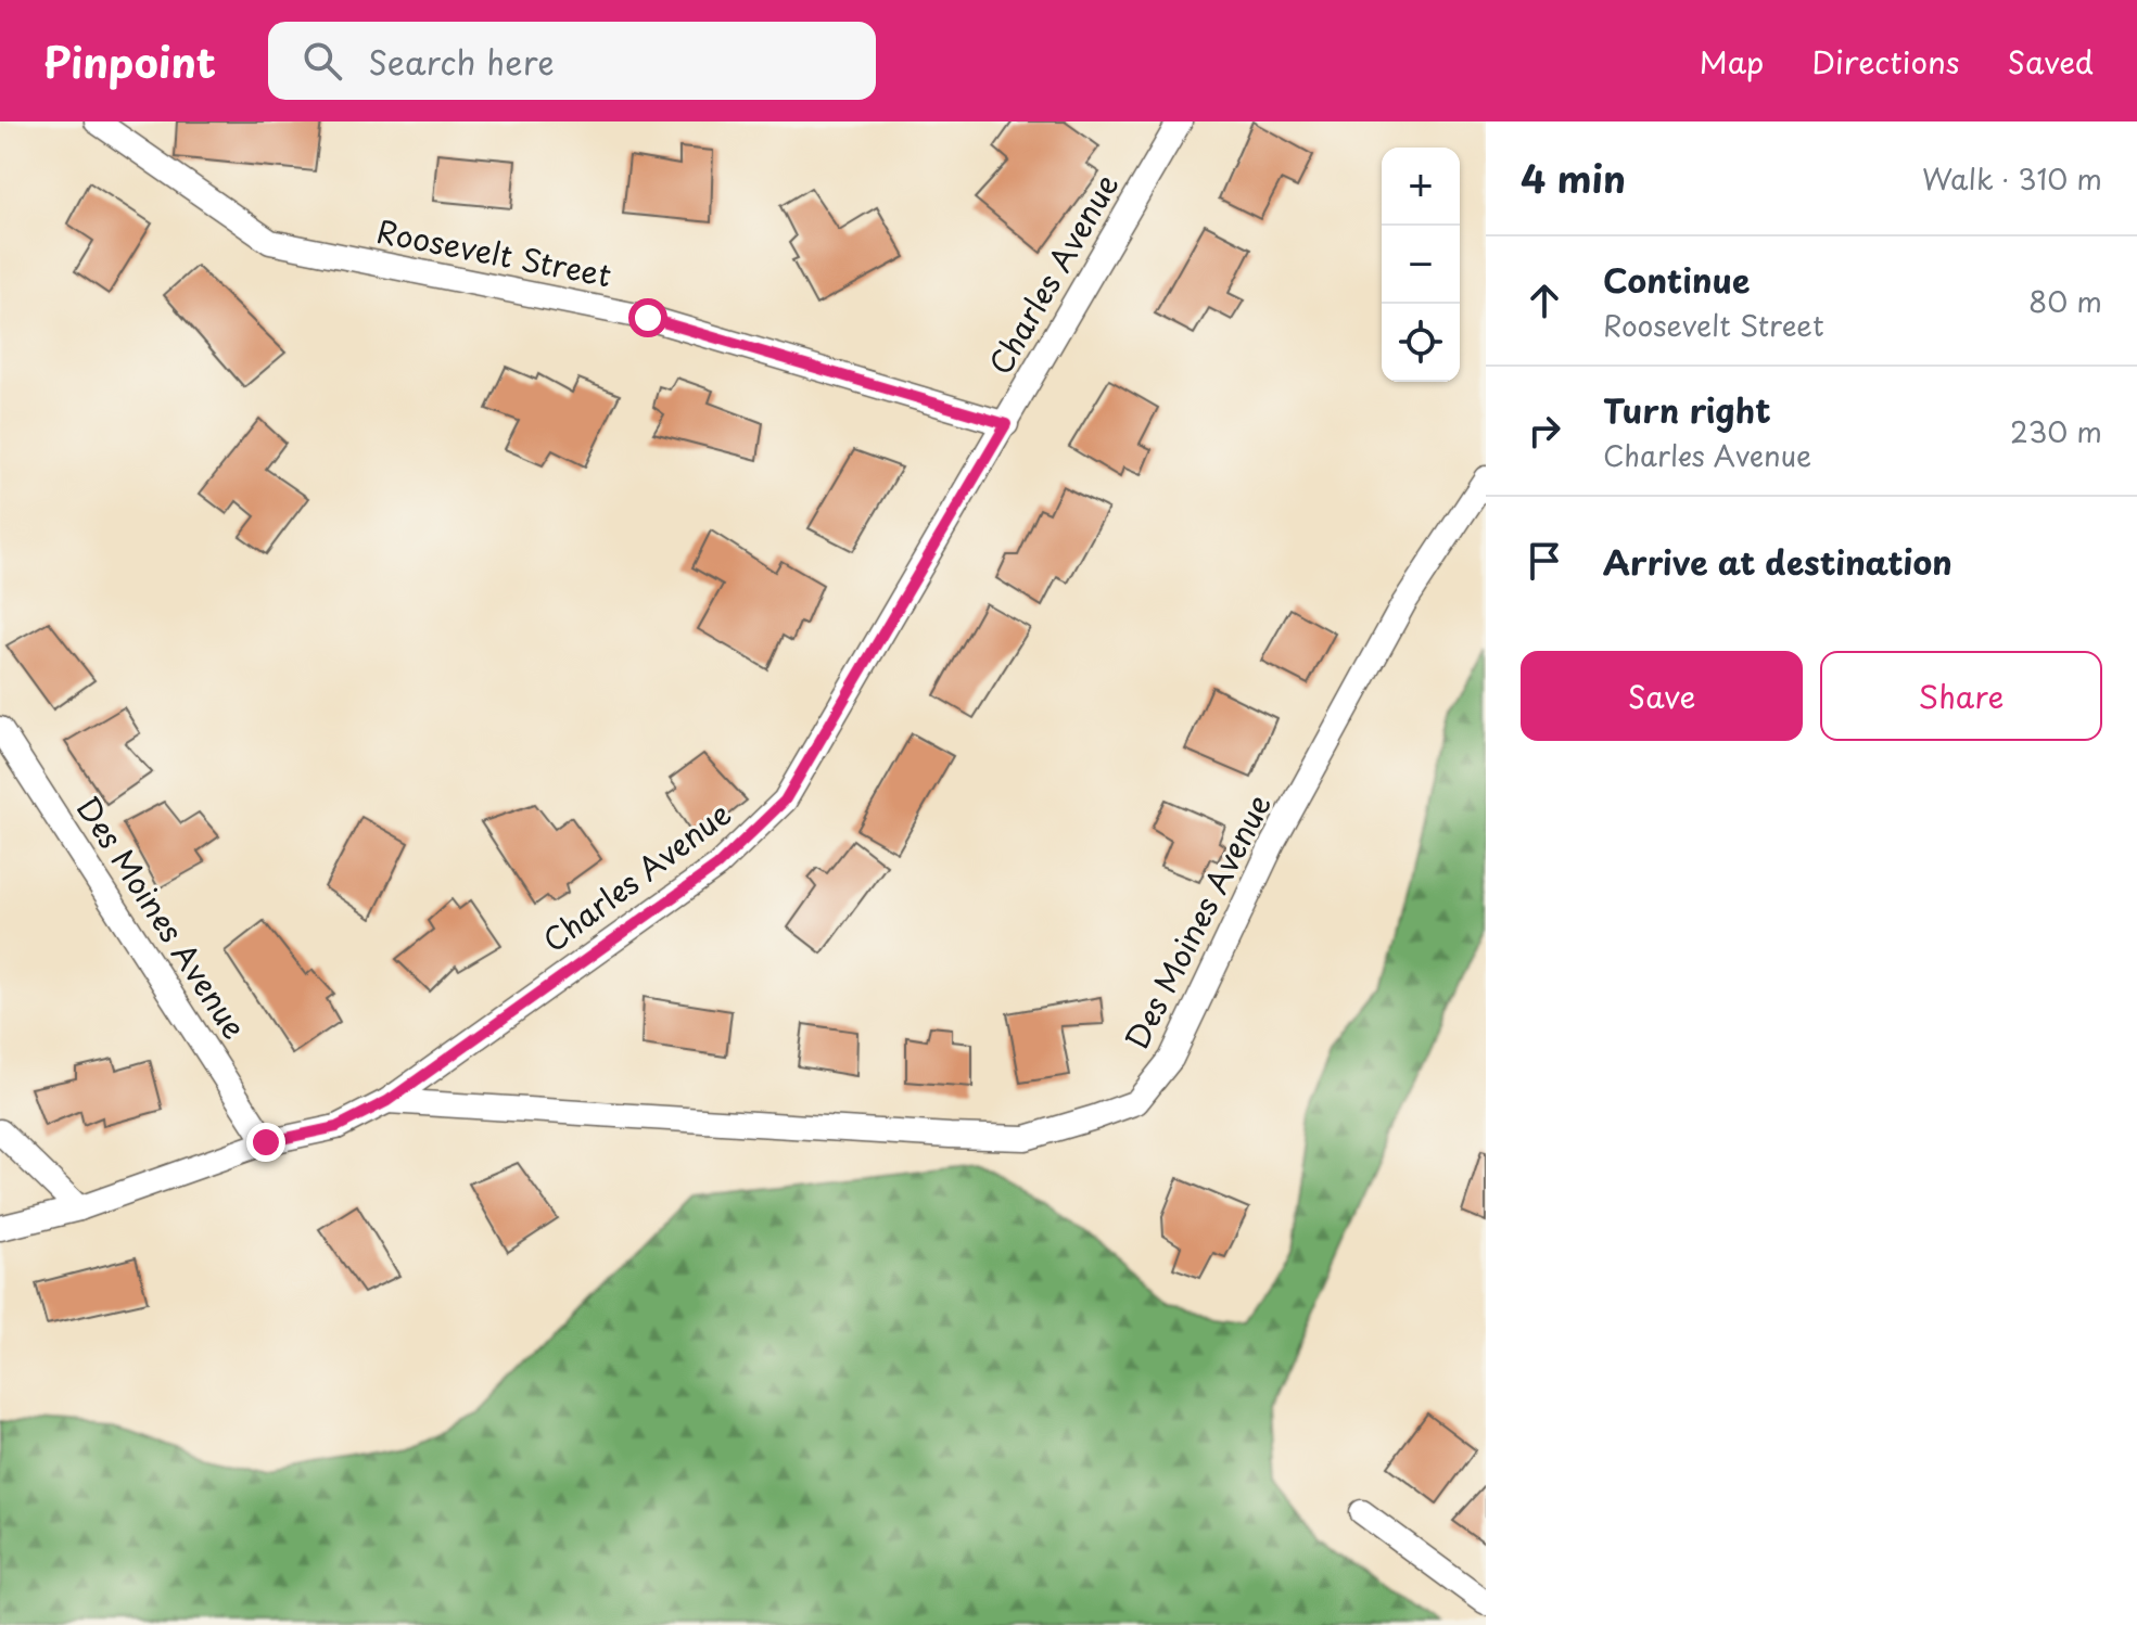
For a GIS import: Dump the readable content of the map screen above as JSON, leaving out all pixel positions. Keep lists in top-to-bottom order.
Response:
{
  "streets": {
    "street": ["Roosevelt Street", "Charles Avenue", "Des Moines Avenue"]
  },
  "crossings": [
    ["Roosevelt Street", "Charles Avenue"],
    ["Charles Avenue", "Des Moines Avenue"]
  ],
  "page": {
    "header": "Pinpoint",
    "search": "Search here",
    "nav": ["Map", "Directions", "Saved"],
    "heading": ["4 min", "Walk · 310 m"],
    "map_buttons": ["+", "−"],
    "list": [
      ["Continue", "Roosevelt Street", "80 m"],
      ["Turn right", "Charles Avenue", "230 m"],
      "Arrive at destination"
    ],
    "buttons": ["Save", "Share"]
  }
}
